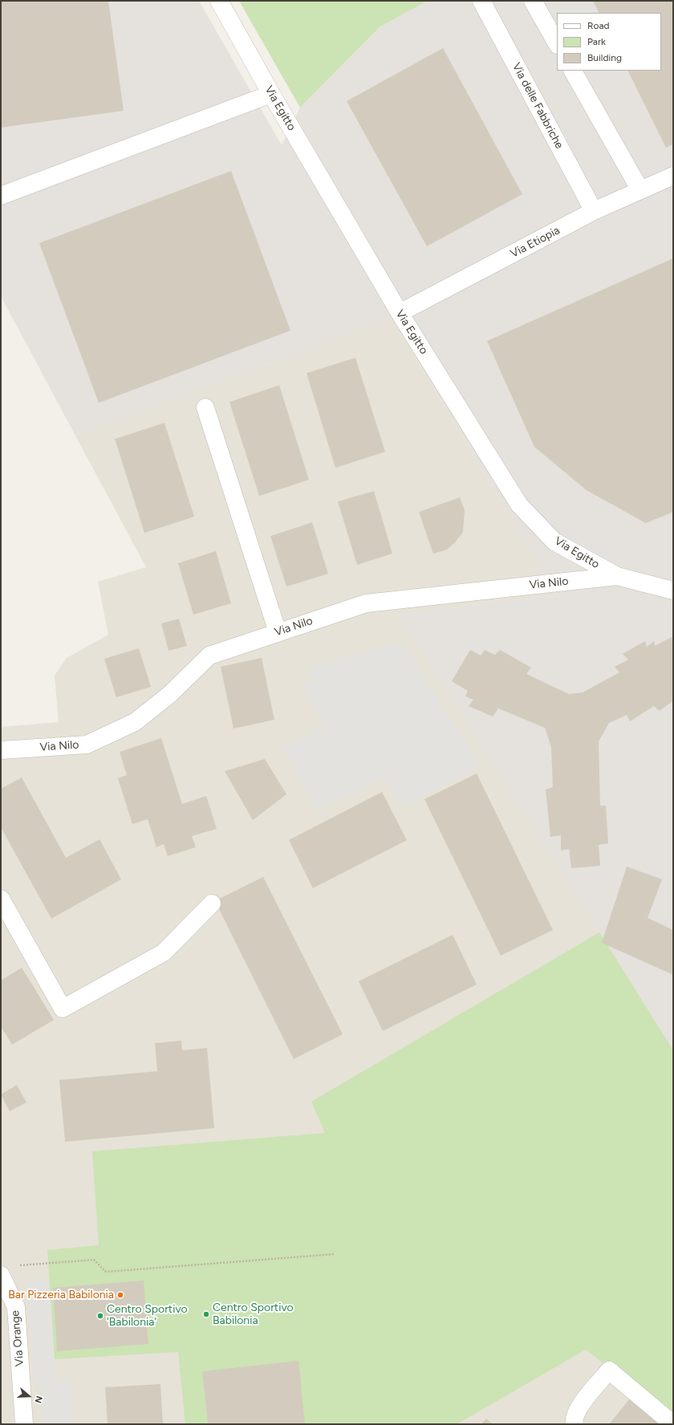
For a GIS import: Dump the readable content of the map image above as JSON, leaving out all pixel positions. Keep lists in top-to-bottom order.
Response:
{
  "streets": {
    "street": [
      "Via delle Fabbriche",
      "Via Egitto",
      "Via Etiopia",
      "Via Nilo",
      "Via Orange"
    ]
  },
  "crossings": [
    ["Via delle Fabbriche", "Via Etiopia"],
    ["Via Egitto", "Via Etiopia"],
    ["Via Egitto", "Via Nilo"]
  ],
  "places": ["Bar Pizzeria Babilonia", "Centro Sportivo Babilonia", "Centro Sportivo 'Babilonia'"],
  "legend": ["Road", "Park", "Building"],
  "north": "right"
}
